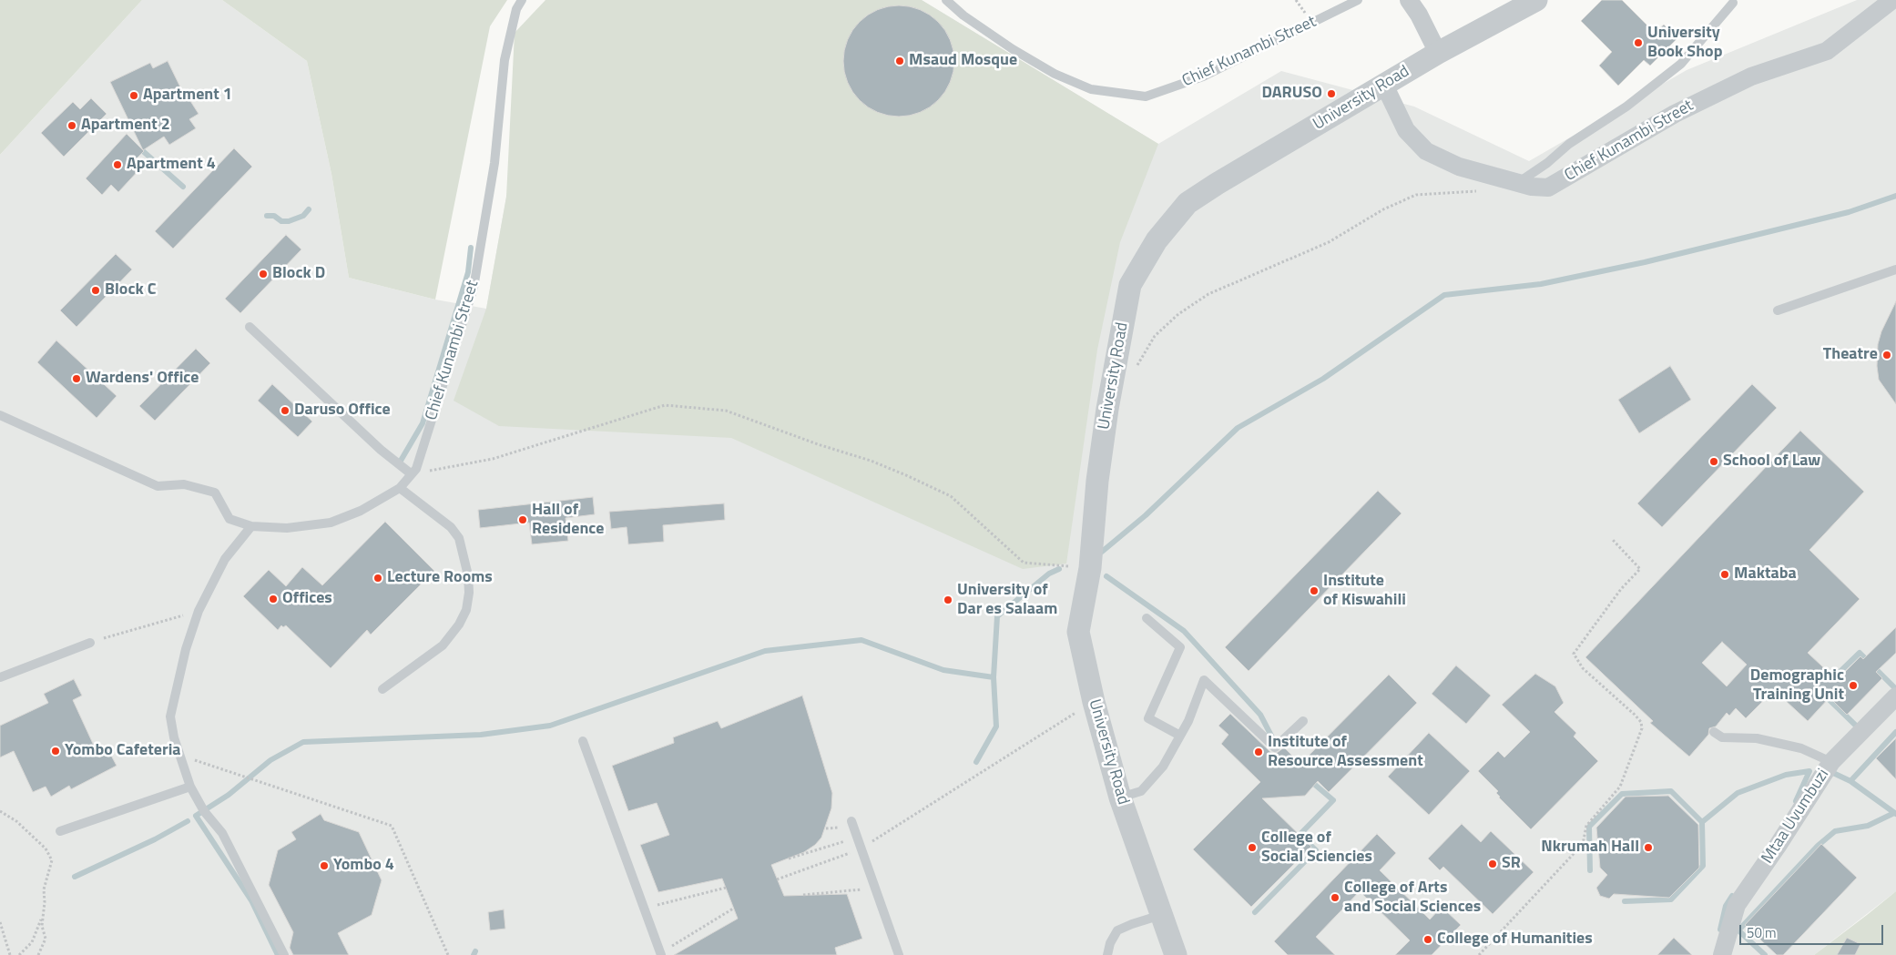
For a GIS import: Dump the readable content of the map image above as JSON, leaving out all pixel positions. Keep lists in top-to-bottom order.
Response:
{
  "streets": {
    "street": ["Chief Kunambi Street", "University Road", "Mtaa Uvumbuzi"]
  },
  "crossings": [
    ["Chief Kunambi Street", "University Road"]
  ],
  "places": [
    "University Book Shop",
    "Msaud Mosque",
    "DARUSO",
    "Apartment 1",
    "Apartment 2",
    "Apartment 4",
    "Block D",
    "Block C",
    "Theatre",
    "Wardens' Office",
    "Daruso Office",
    "School of Law",
    "Hall of Residence",
    "Maktaba",
    "Lecture Rooms",
    "Institute of Kiswahili",
    "Offices",
    "University of Dar es Salaam",
    "Demographic Training Unit",
    "Yombo Cafeteria",
    "Institute of Resource Assessment",
    "College of Social Sciencies",
    "Nkrumah Hall",
    "SR",
    "Yombo 4",
    "College of Arts and Social Sciences",
    "College of Humanities"
  ],
  "scale_bar": "50 m"
}
